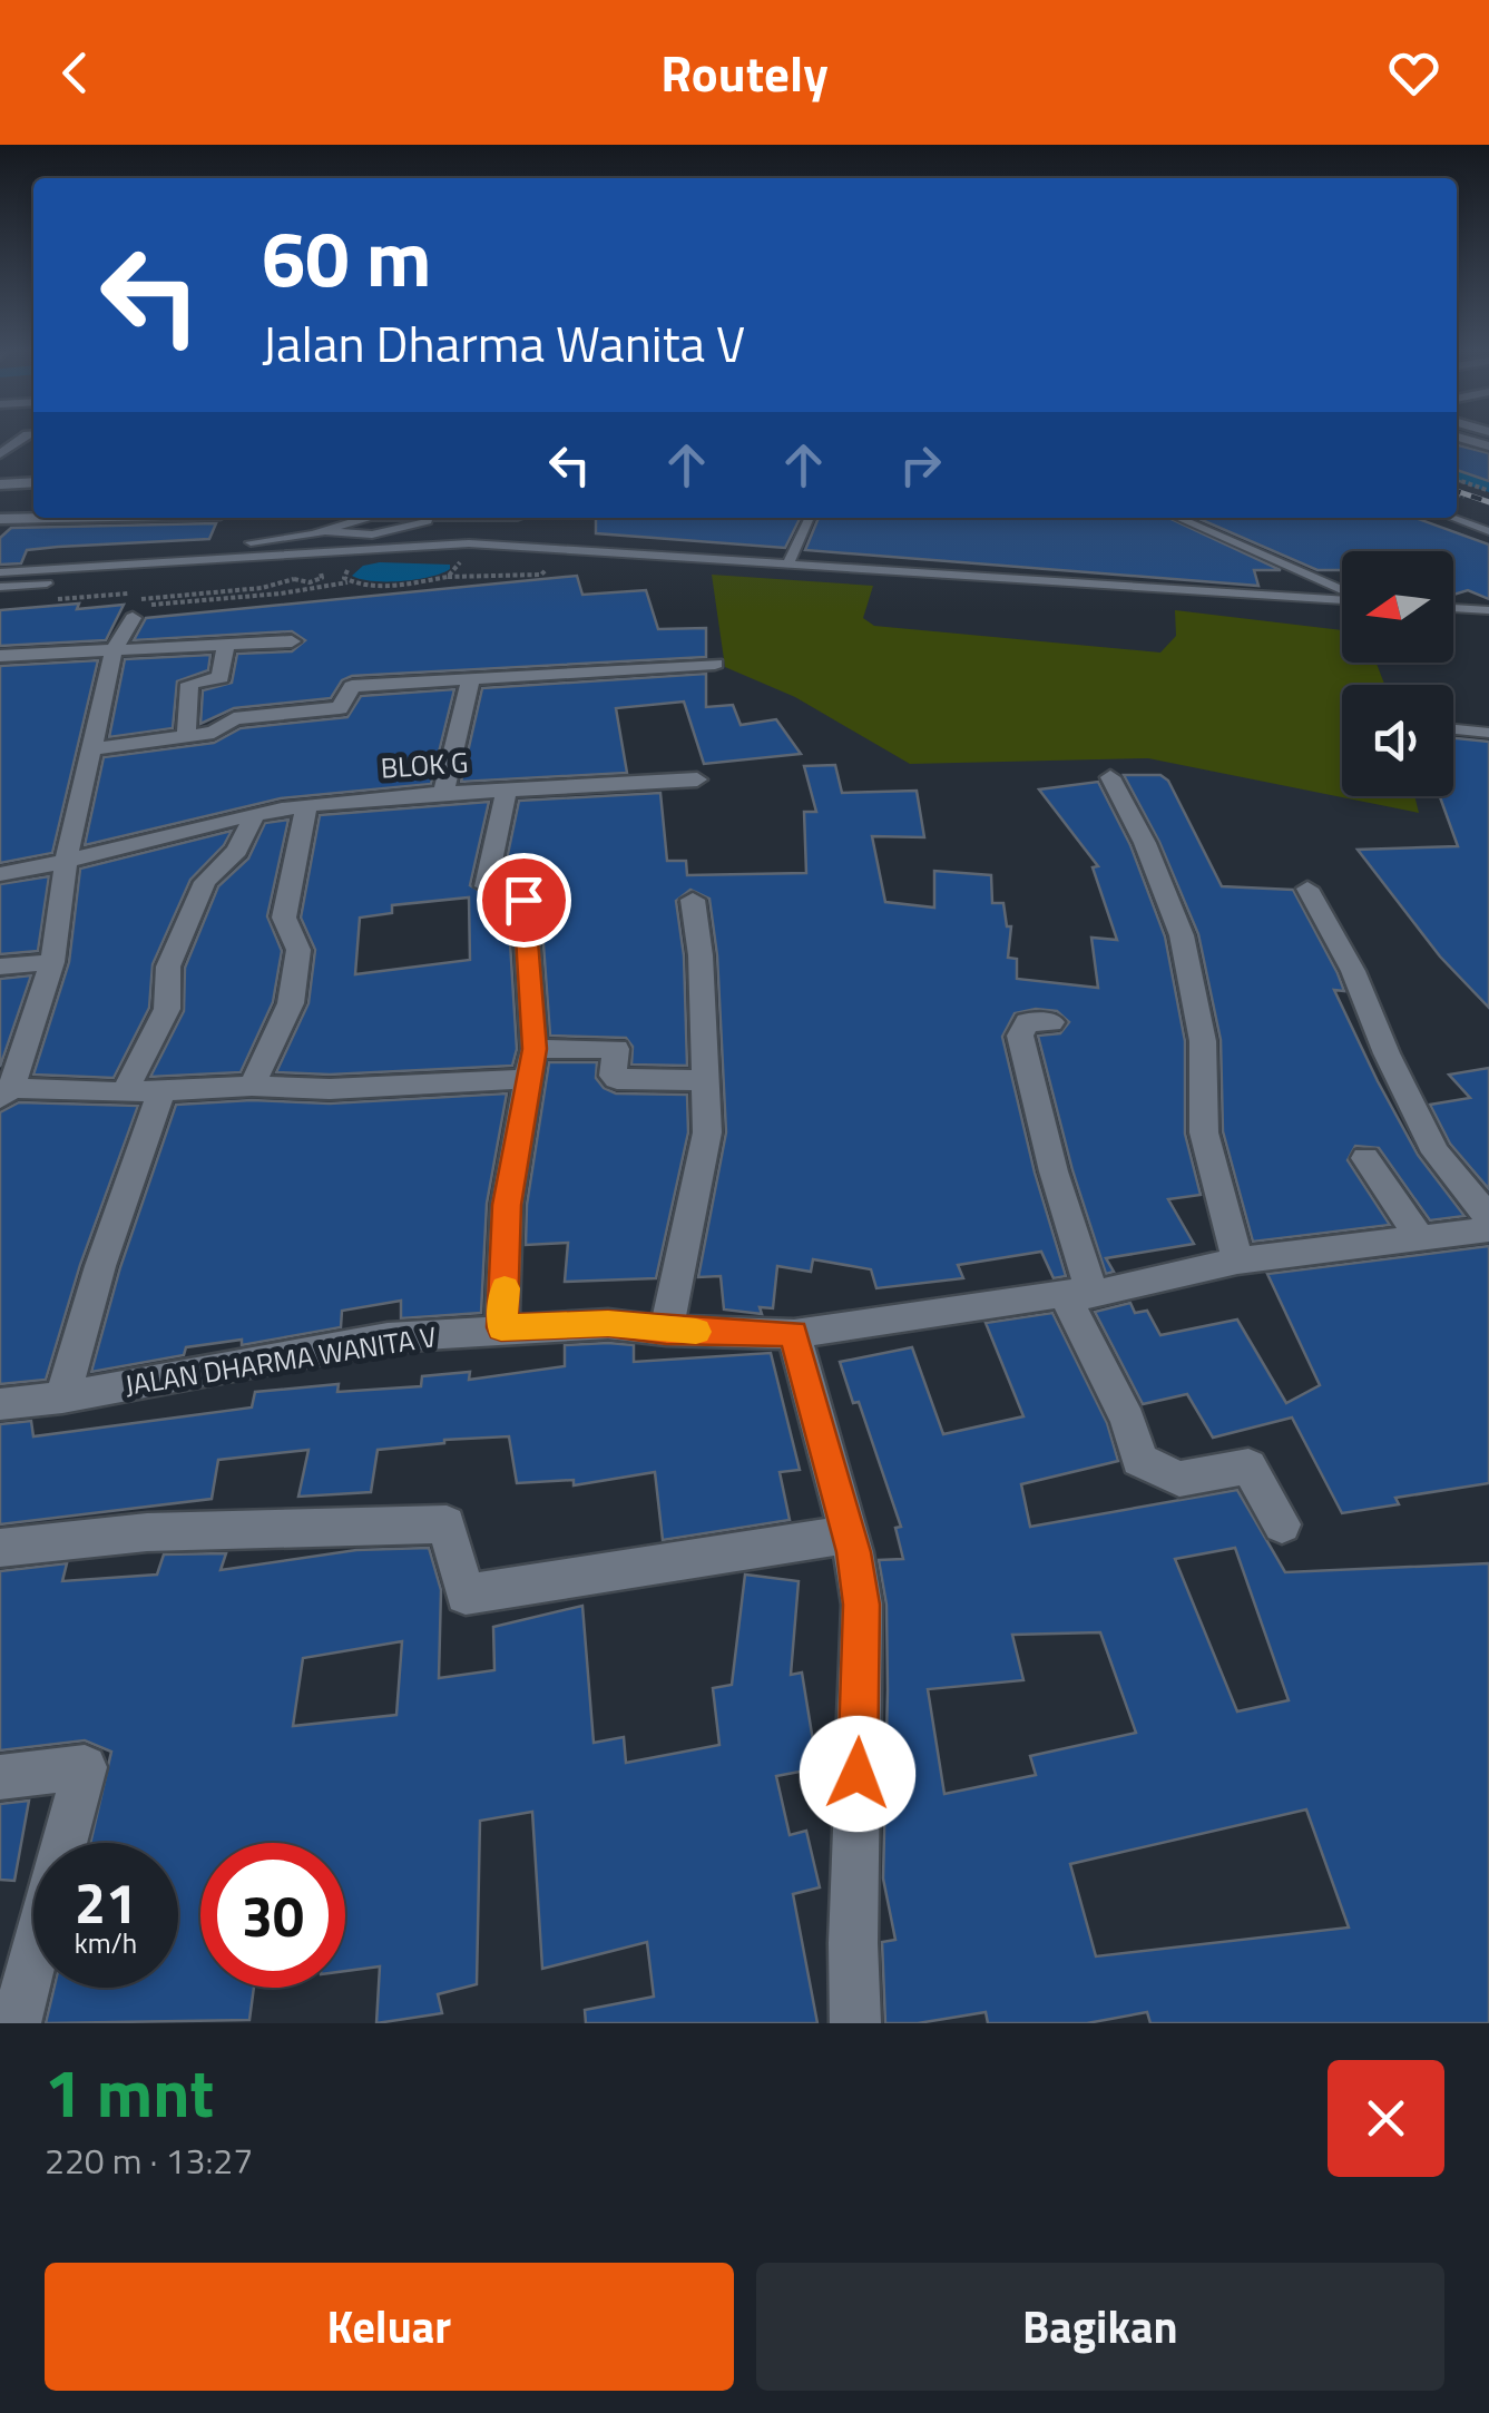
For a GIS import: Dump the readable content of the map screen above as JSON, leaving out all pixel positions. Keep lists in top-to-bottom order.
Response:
{
  "streets": {
    "street": ["BLOK G", "JALAN DHARMA WANITA V"]
  },
  "north": "left",
  "page": {
    "header": "Routely",
    "turn": ["60 m", "Jalan Dharma Wanita V"],
    "speed": "21 km/h",
    "limit": "30",
    "heading": ["1 mnt", "220 m · 13:27"],
    "buttons": ["Keluar", "Bagikan"]
  }
}
